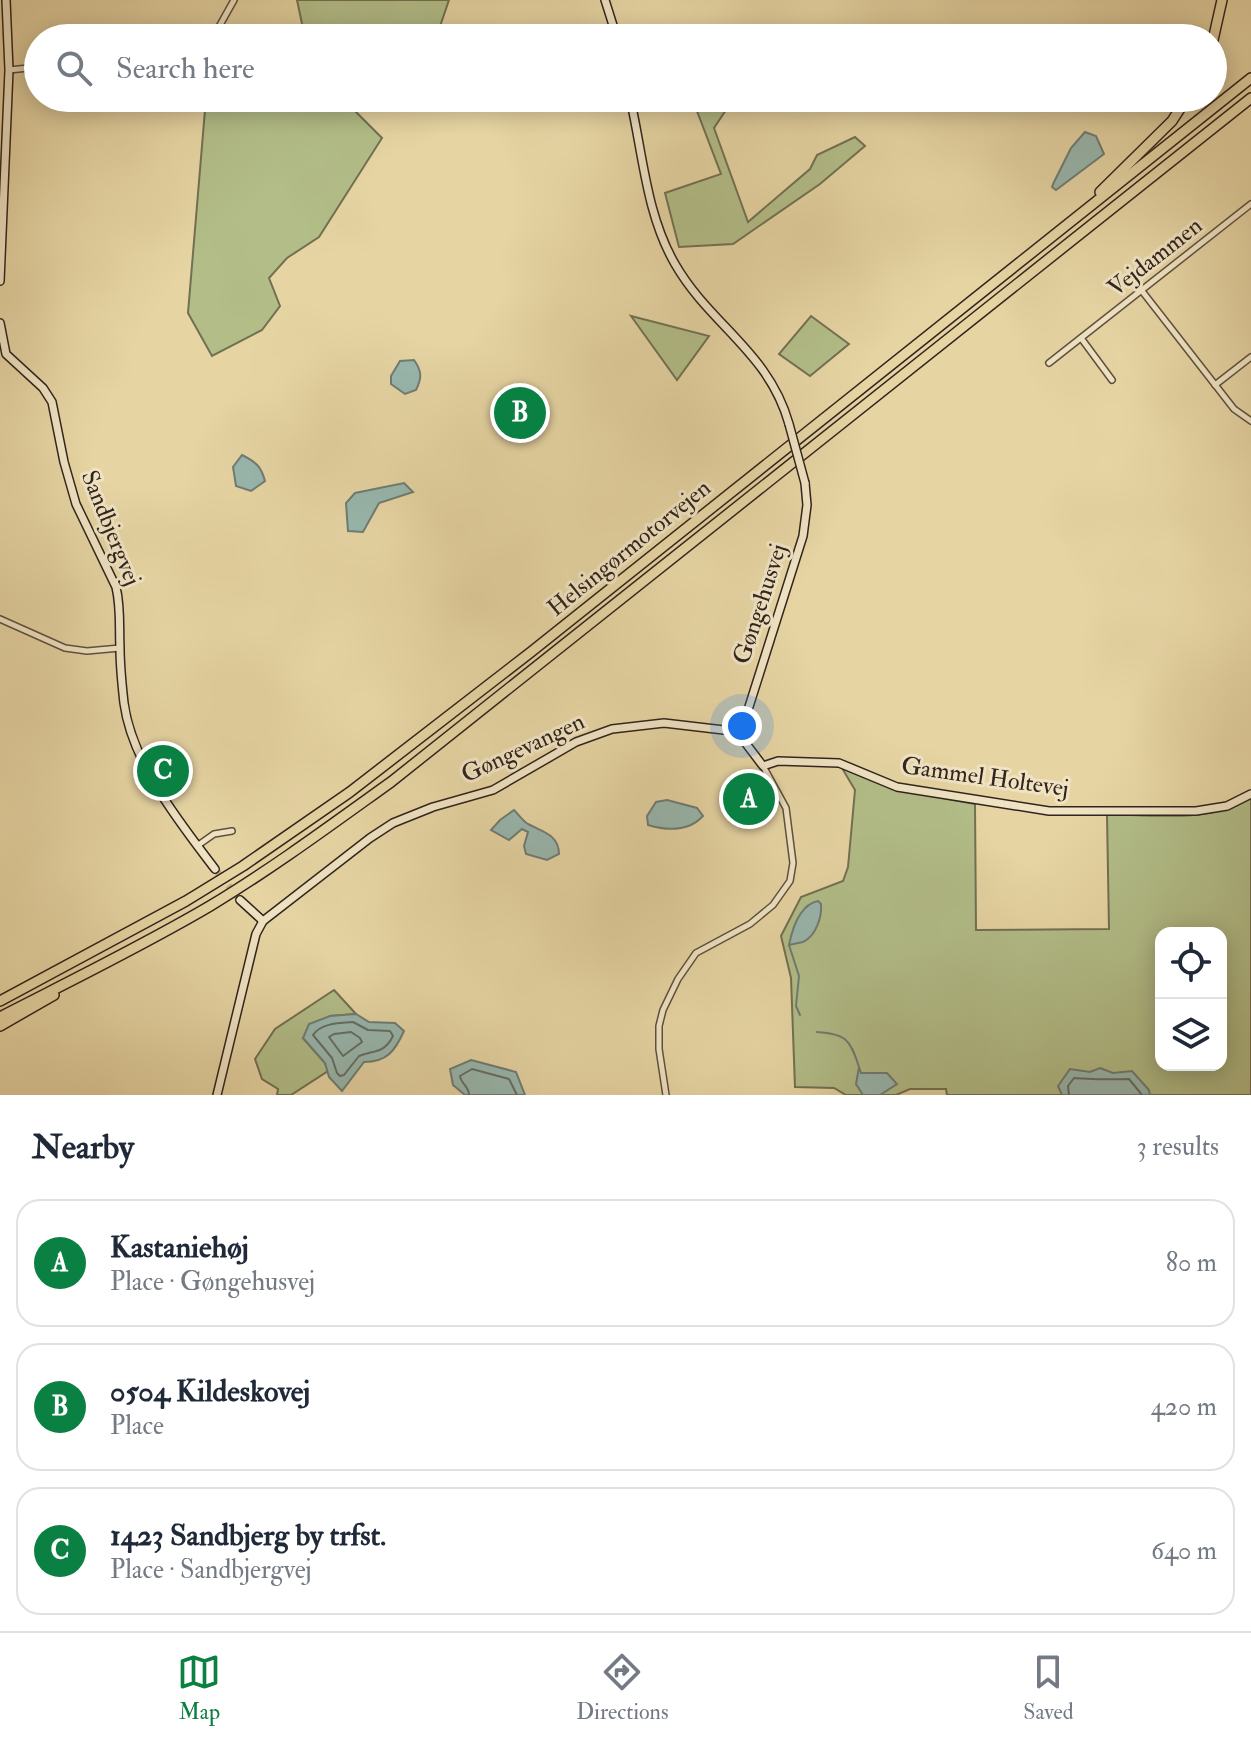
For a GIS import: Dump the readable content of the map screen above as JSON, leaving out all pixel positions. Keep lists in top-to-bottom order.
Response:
{
  "streets": {
    "highway": ["Helsingørmotorvejen"],
    "street": [
      "Vejdammen",
      "Sandbjergvej",
      "Gøngehusvej",
      "Gøngevangen",
      "Gammel Holtevej"
    ]
  },
  "crossings": [
    ["Gøngehusvej", "Gøngevangen"]
  ],
  "page": {
    "search": "Search here",
    "pins": ["B", "C", "A"],
    "heading": ["Nearby", "3 results"],
    "list": [
      {
        "mark": "A",
        "name": "Kastaniehøj",
        "note": "Place · Gøngehusvej",
        "value": "80 m"
      },
      {
        "mark": "B",
        "name": "0504 Kildeskovej",
        "note": "Place",
        "value": "420 m"
      },
      {
        "mark": "C",
        "name": "1423 Sandbjerg by trfst.",
        "note": "Place · Sandbjergvej",
        "value": "640 m"
      }
    ],
    "nav": ["Map", "Directions", "Saved"]
  }
}
